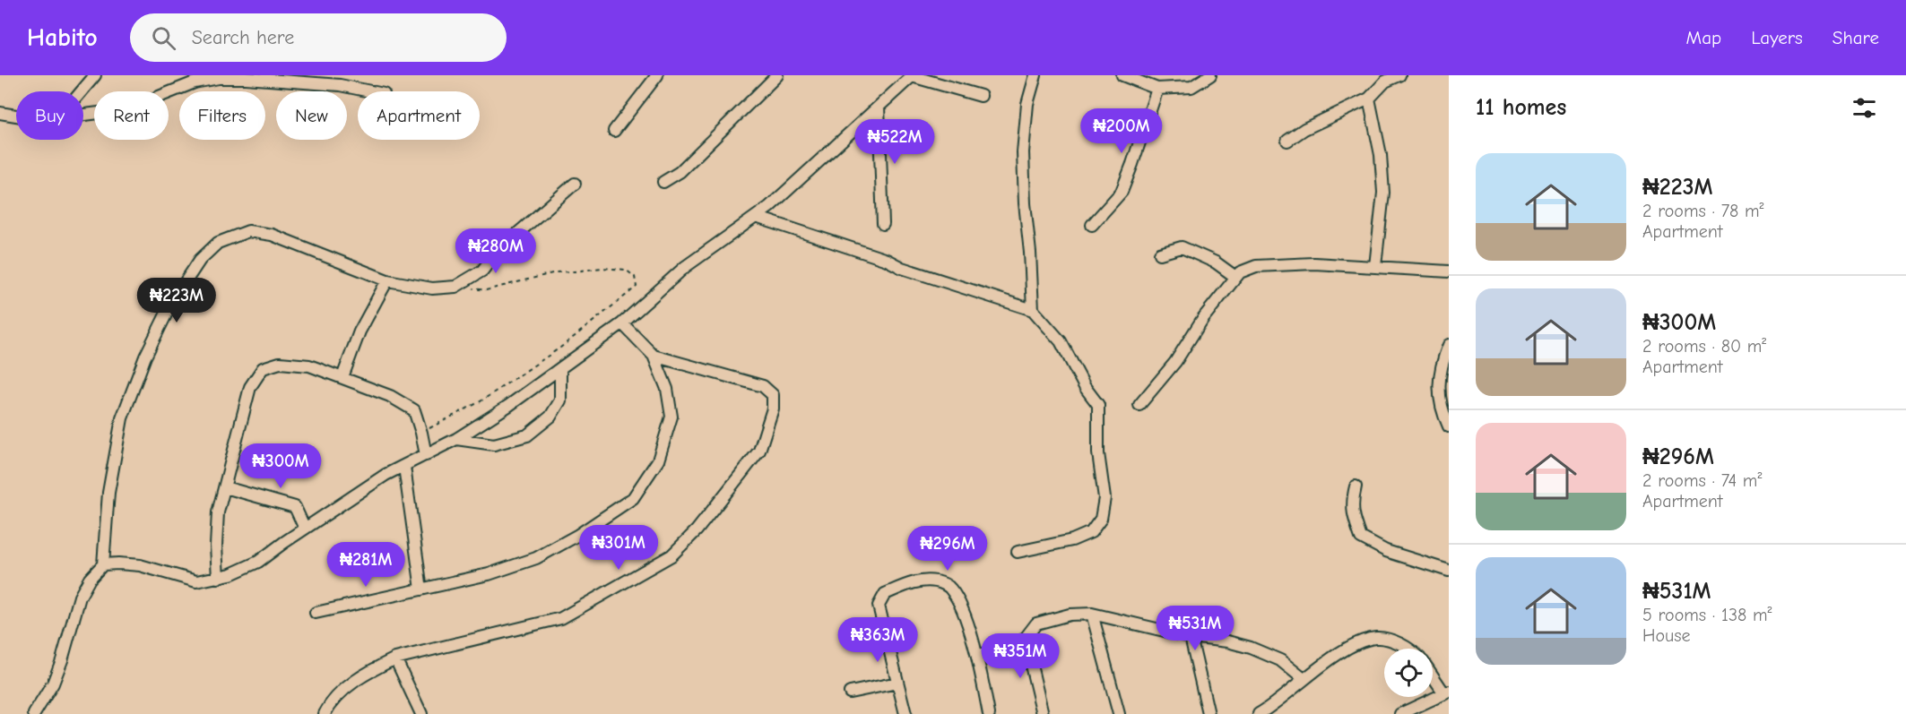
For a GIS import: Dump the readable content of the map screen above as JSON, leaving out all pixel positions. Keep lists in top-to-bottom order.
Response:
{
  "page": {
    "header": "Habito",
    "search": "Search here",
    "nav": ["Map", "Layers", "Share"],
    "heading": "11 homes",
    "chip": [
      "Buy",
      "Rent",
      "Filters",
      "New",
      "Apartment"
    ],
    "price": [
      "₦200M",
      "₦522M",
      "₦280M",
      "₦223M",
      "₦300M",
      "₦301M",
      "₦296M",
      "₦281M",
      "₦531M",
      "₦363M",
      "₦351M"
    ],
    "list": [
      {
        "name": "₦223M",
        "note": "2 rooms · 78 m² · Apartment"
      },
      {
        "name": "₦300M",
        "note": "2 rooms · 80 m² · Apartment"
      },
      {
        "name": "₦296M",
        "note": "2 rooms · 74 m² · Apartment"
      },
      {
        "name": "₦531M",
        "note": "5 rooms · 138 m² · House"
      }
    ]
  }
}
